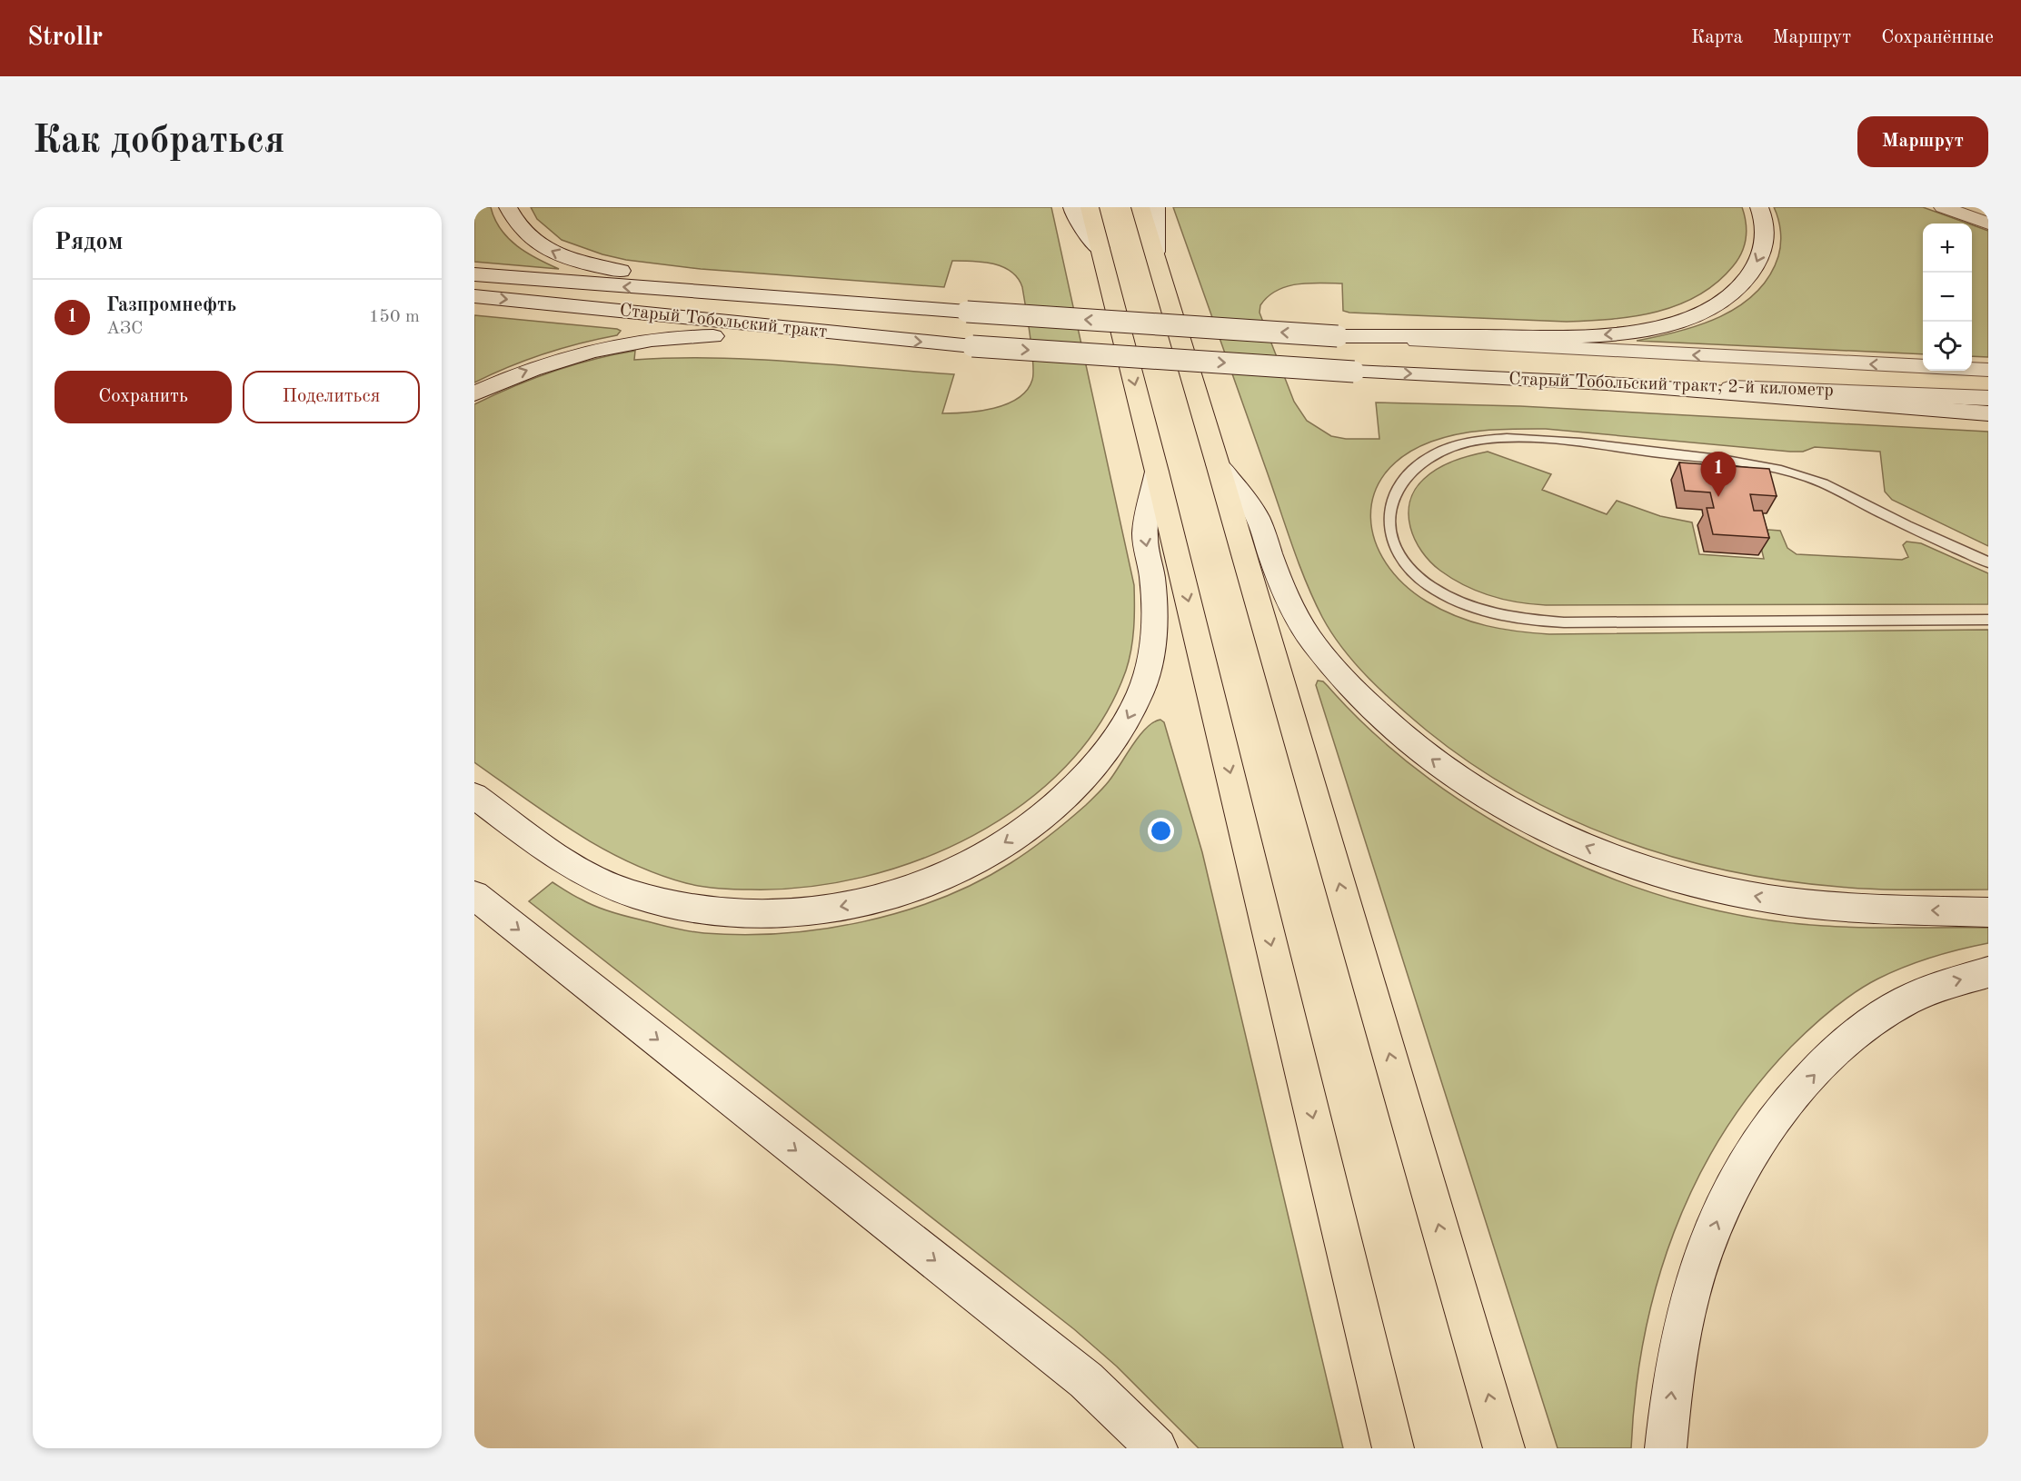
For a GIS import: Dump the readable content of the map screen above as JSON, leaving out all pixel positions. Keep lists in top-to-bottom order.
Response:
{
  "streets": {
    "main road": ["Старый Тобольский тракт", "Старый Тобольский тракт, 2-й километр"]
  },
  "crossings": [
    ["Старый Тобольский тракт", "Старый Тобольский тракт, 2-й километр"]
  ],
  "page": {
    "header": "Strollr",
    "nav": ["Карта", "Маршрут", "Сохранённые"],
    "buttons": [
      "Маршрут",
      ["Сохранить", "Поделиться"]
    ],
    "title": "Как добраться",
    "heading": "Рядом",
    "map_buttons": ["+", "−"],
    "list": [
      {
        "mark": "1",
        "name": "Газпромнефть",
        "note": "АЗС",
        "value": "150 m"
      }
    ],
    "pins": "1"
  }
}
